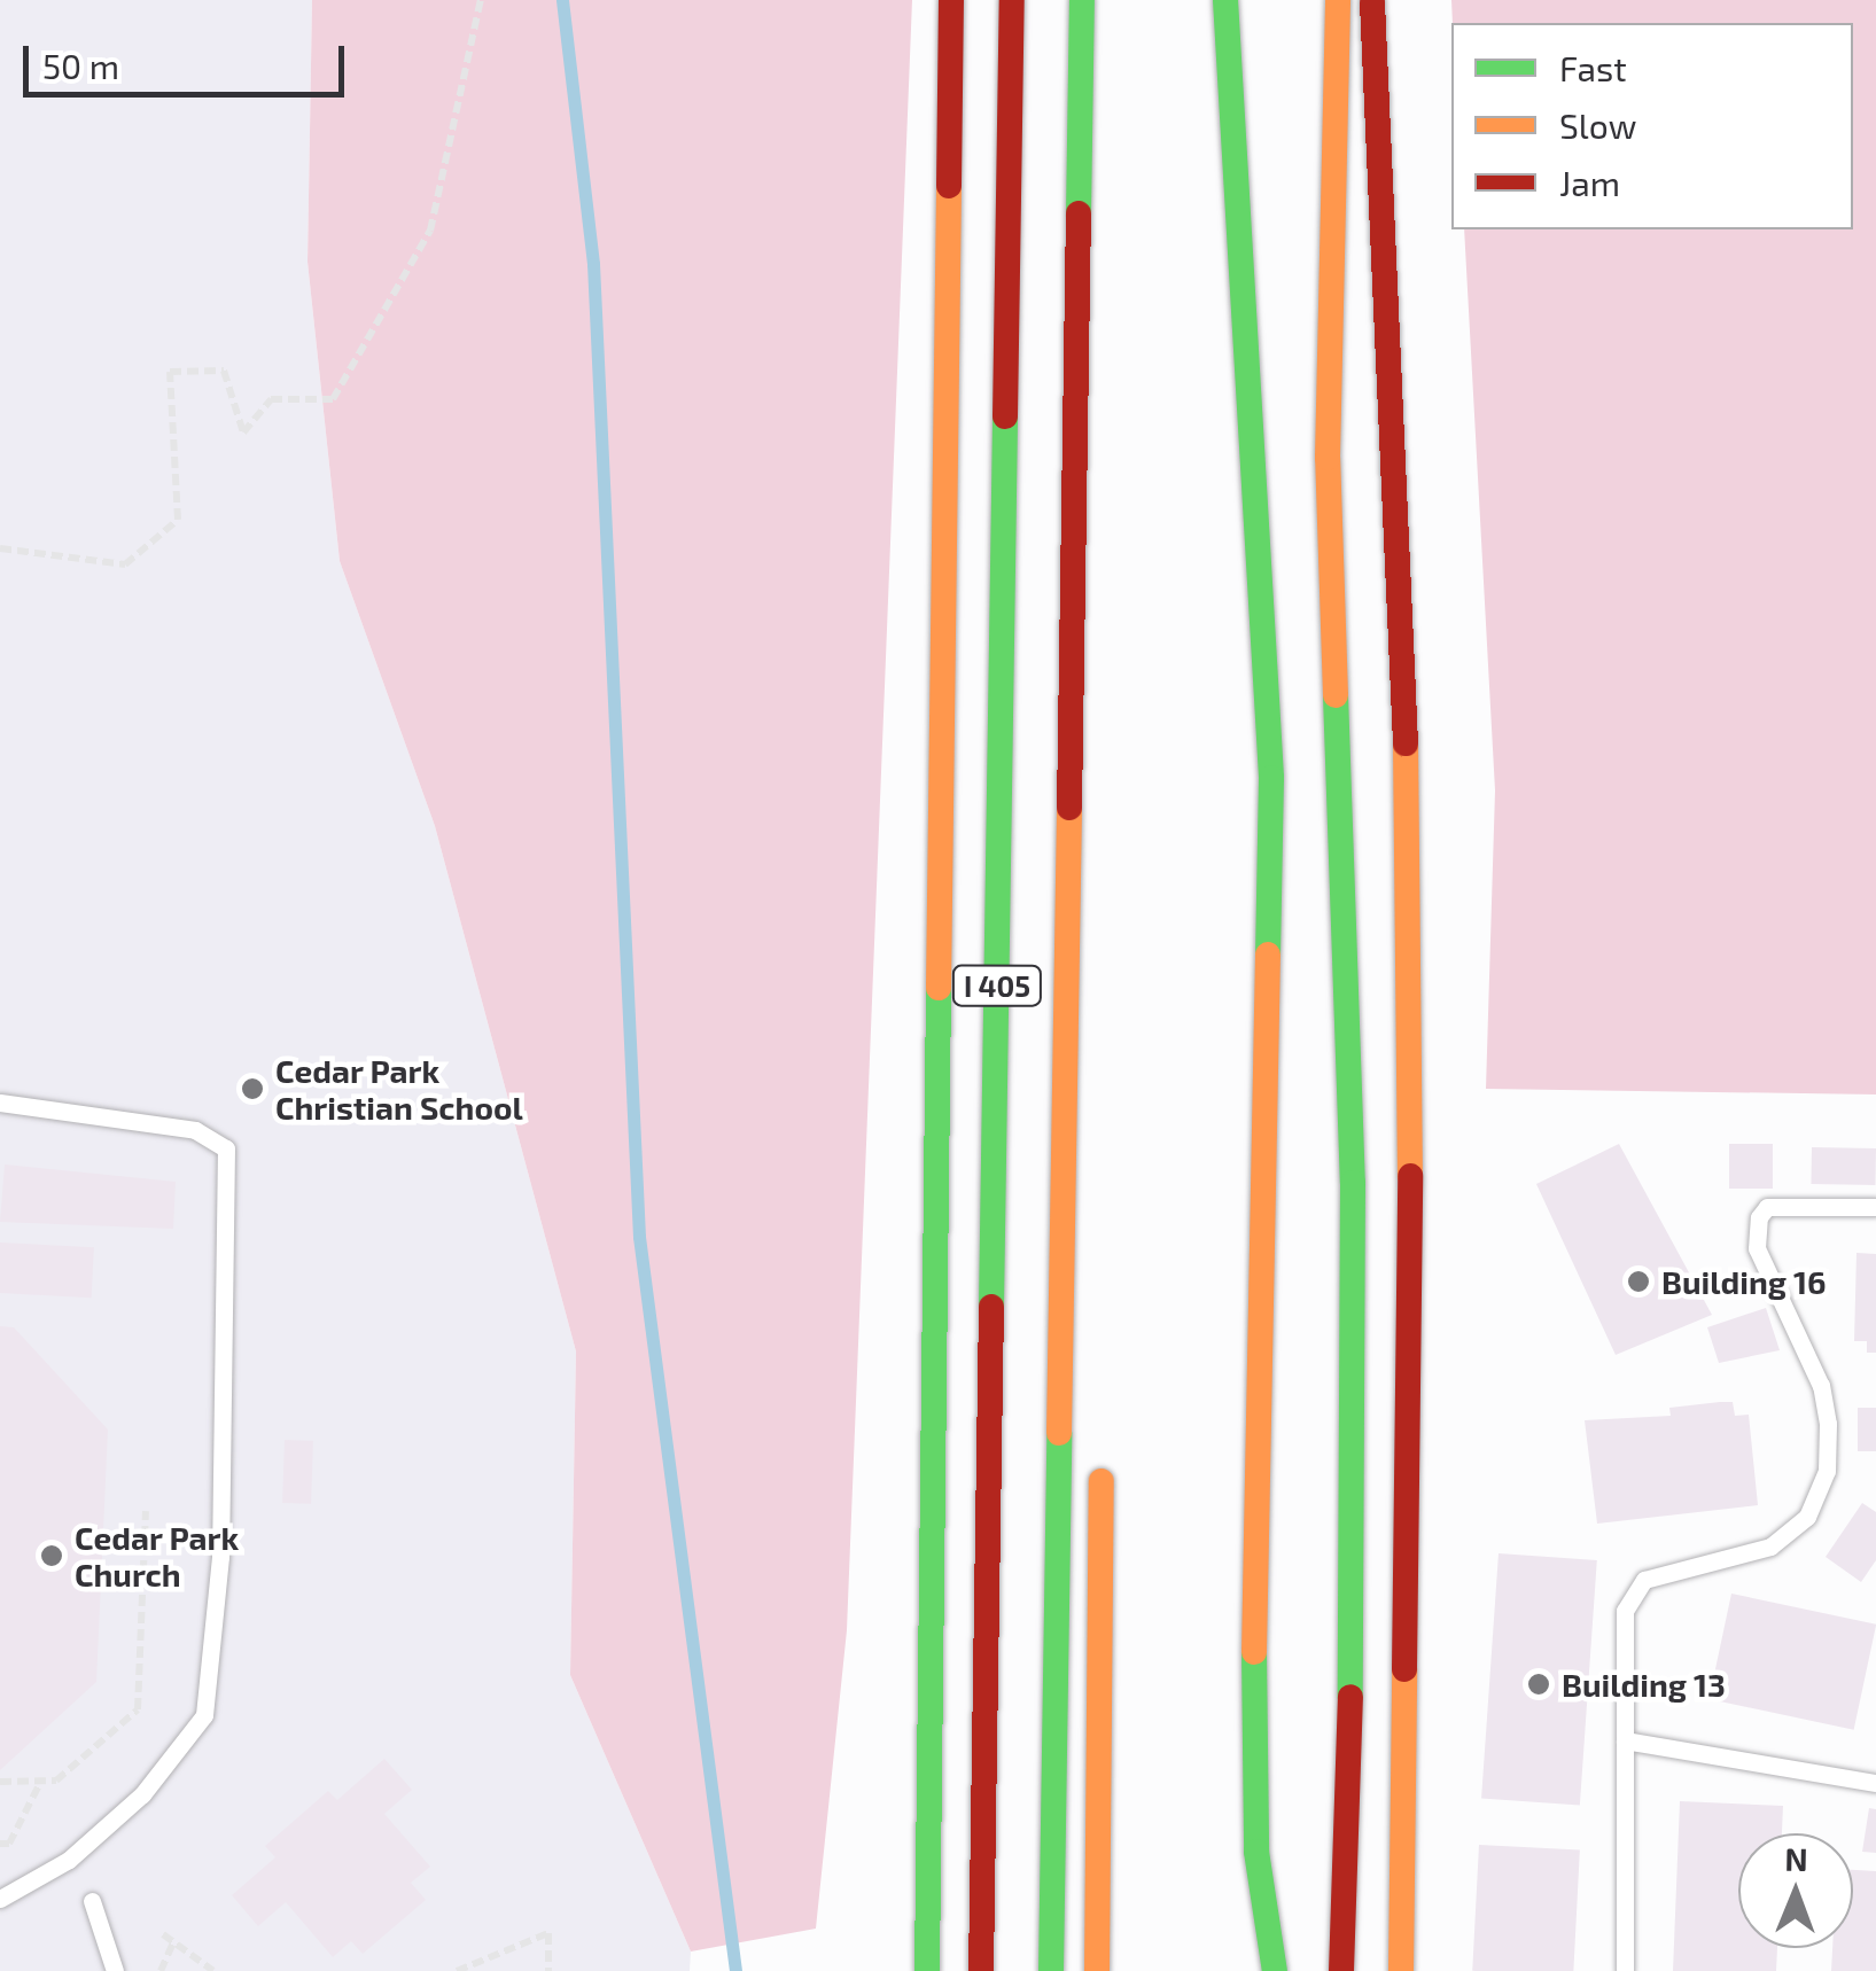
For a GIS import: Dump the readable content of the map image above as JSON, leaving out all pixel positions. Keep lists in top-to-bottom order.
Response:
{
  "streets": {
    "highway": ["I 405"]
  },
  "places": [
    "Cedar Park Christian School",
    "Building 16",
    "Cedar Park Church",
    "Building 13"
  ],
  "legend": ["Fast", "Slow", "Jam"],
  "scale_bar": "50 m",
  "north": "top"
}
